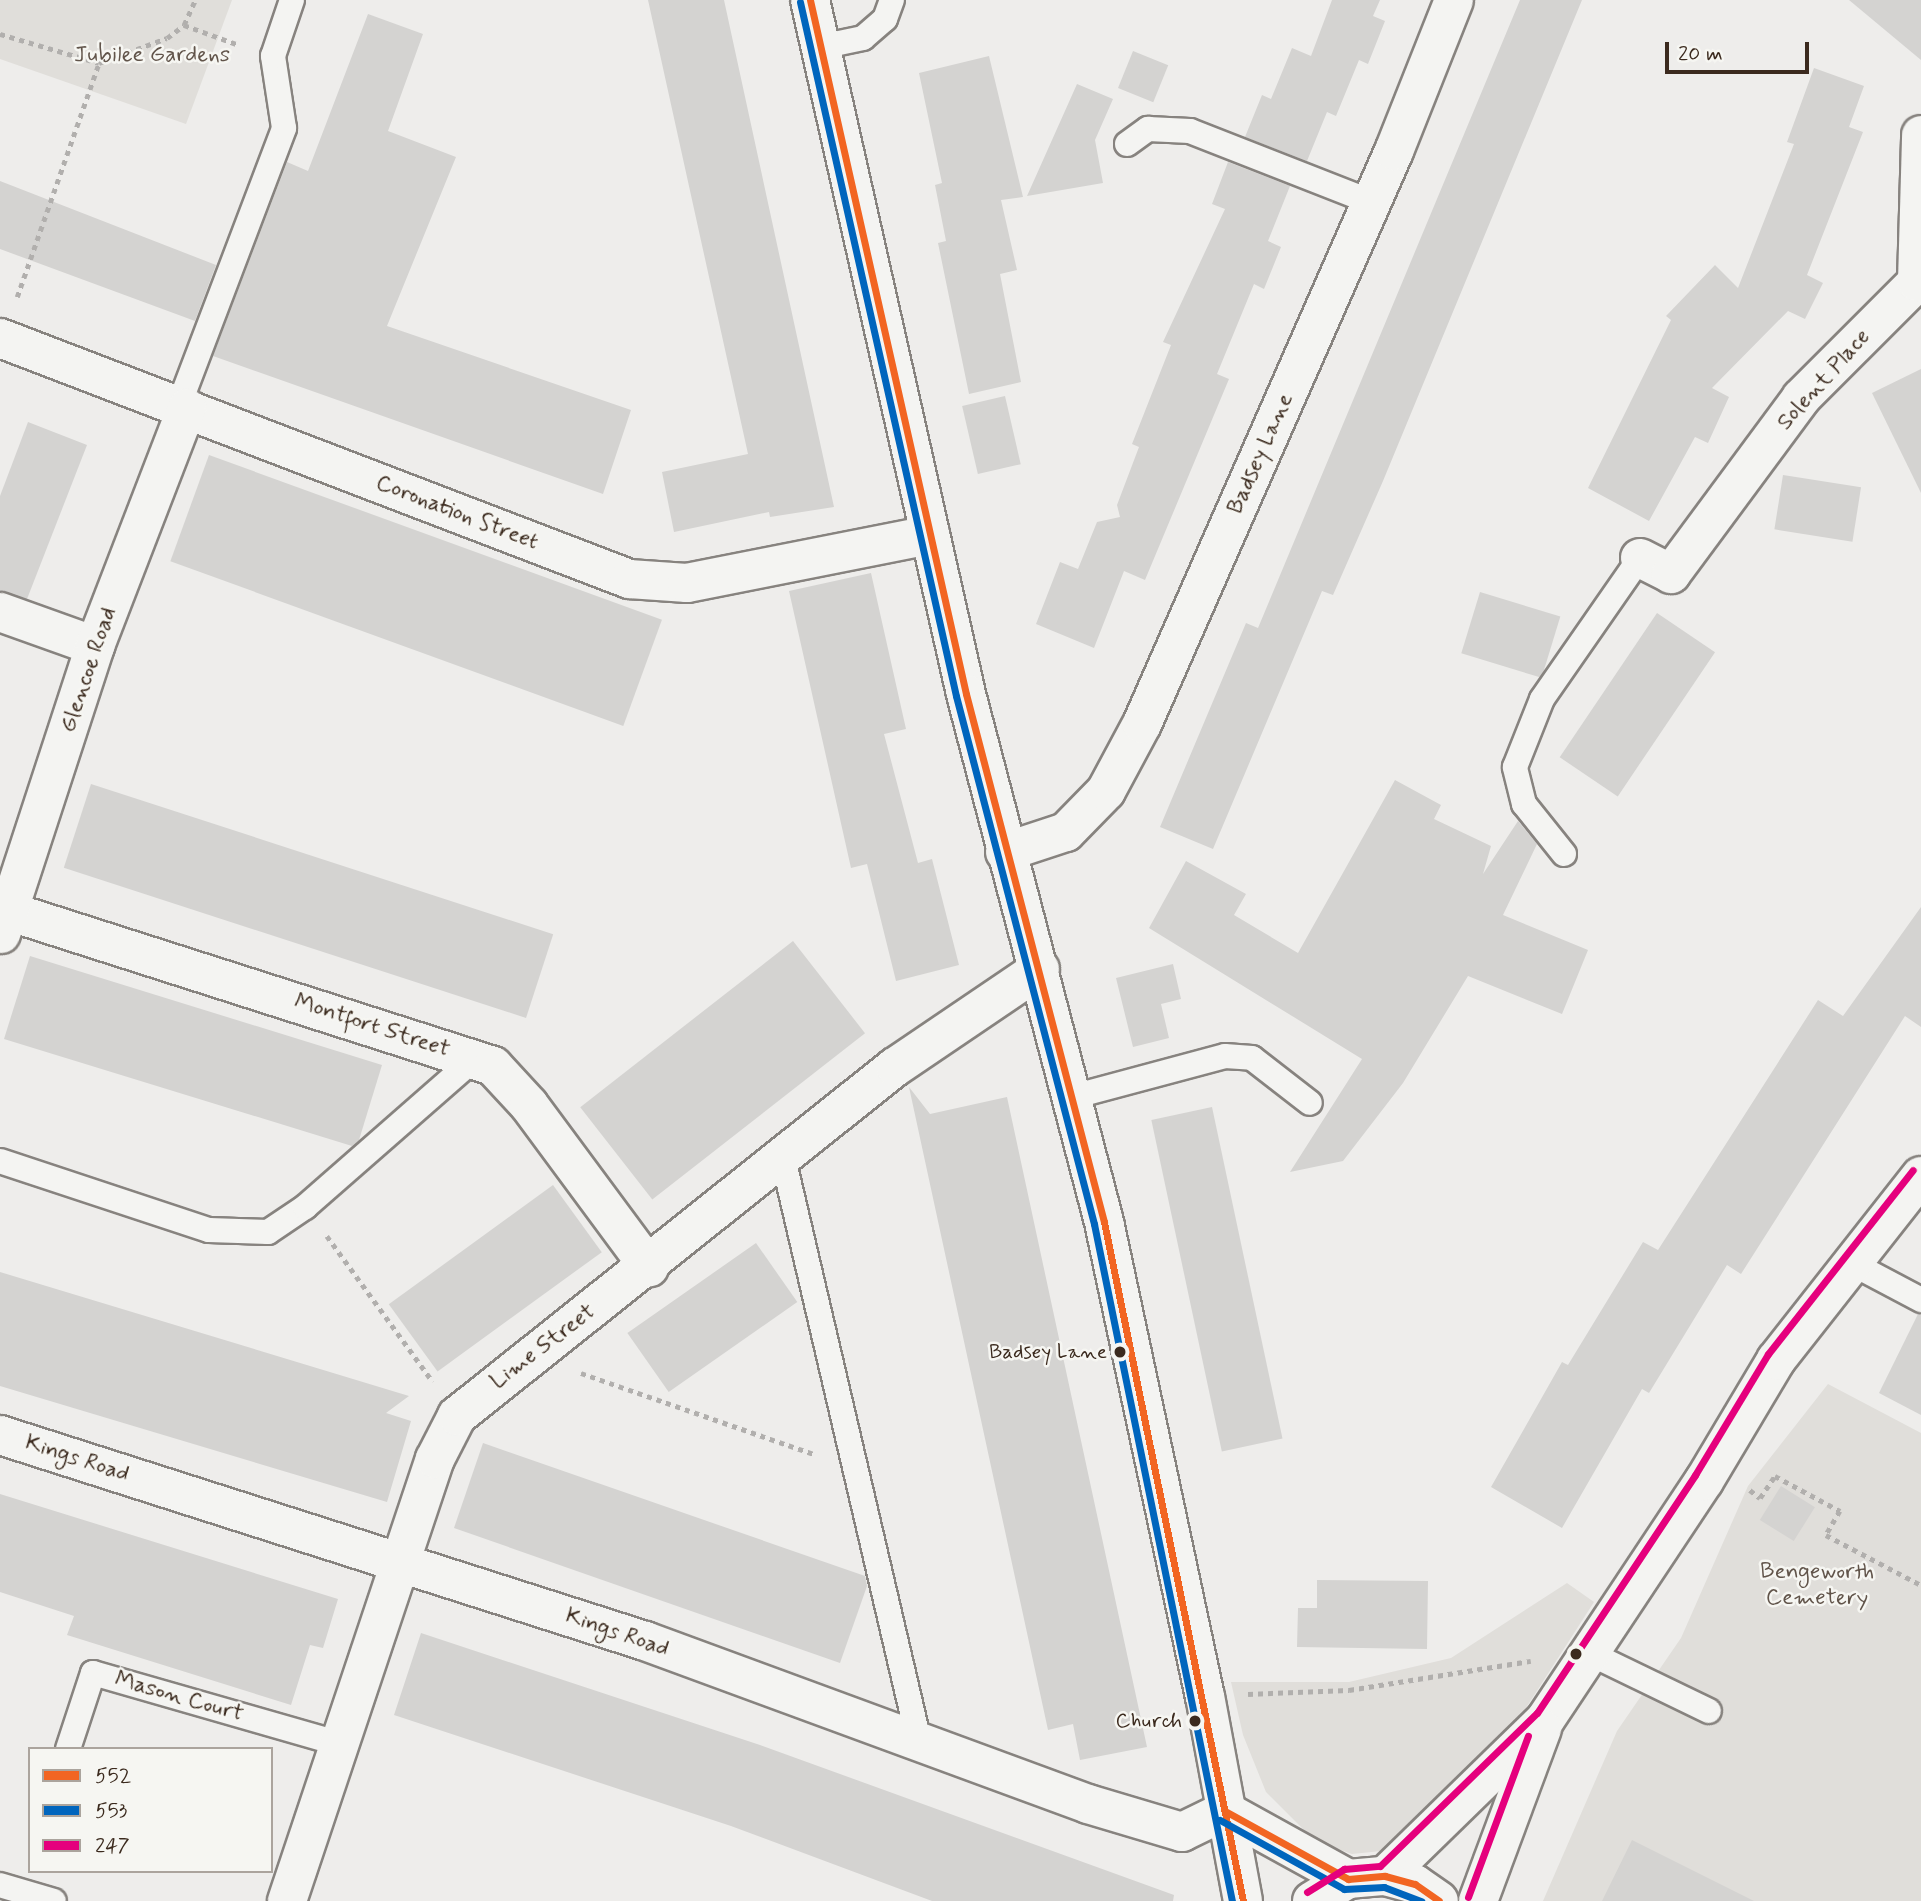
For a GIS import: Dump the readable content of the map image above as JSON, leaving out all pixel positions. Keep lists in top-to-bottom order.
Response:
{
  "streets": {
    "street": [
      "Solent Place",
      "Badsey Lane",
      "Coronation Street",
      "Glencoe Road",
      "Montfort Street",
      "Lime Street",
      "Kings Road"
    ],
    "lane": ["Mason Court"]
  },
  "crossings": [
    ["Coronation Street", "Glencoe Road"],
    ["Glencoe Road", "Montfort Street"],
    ["Montfort Street", "Lime Street"],
    ["Lime Street", "Kings Road"],
    ["Lime Street", "Mason Court"]
  ],
  "parks": ["Jubilee Gardens", "Bengeworth Cemetery"],
  "places": ["Badsey Lane", "Church"],
  "lines": ["transit line 552", "transit line 553", "transit line 247"],
  "legend": ["552", "553", "247"],
  "scale_bar": "20 m"
}
